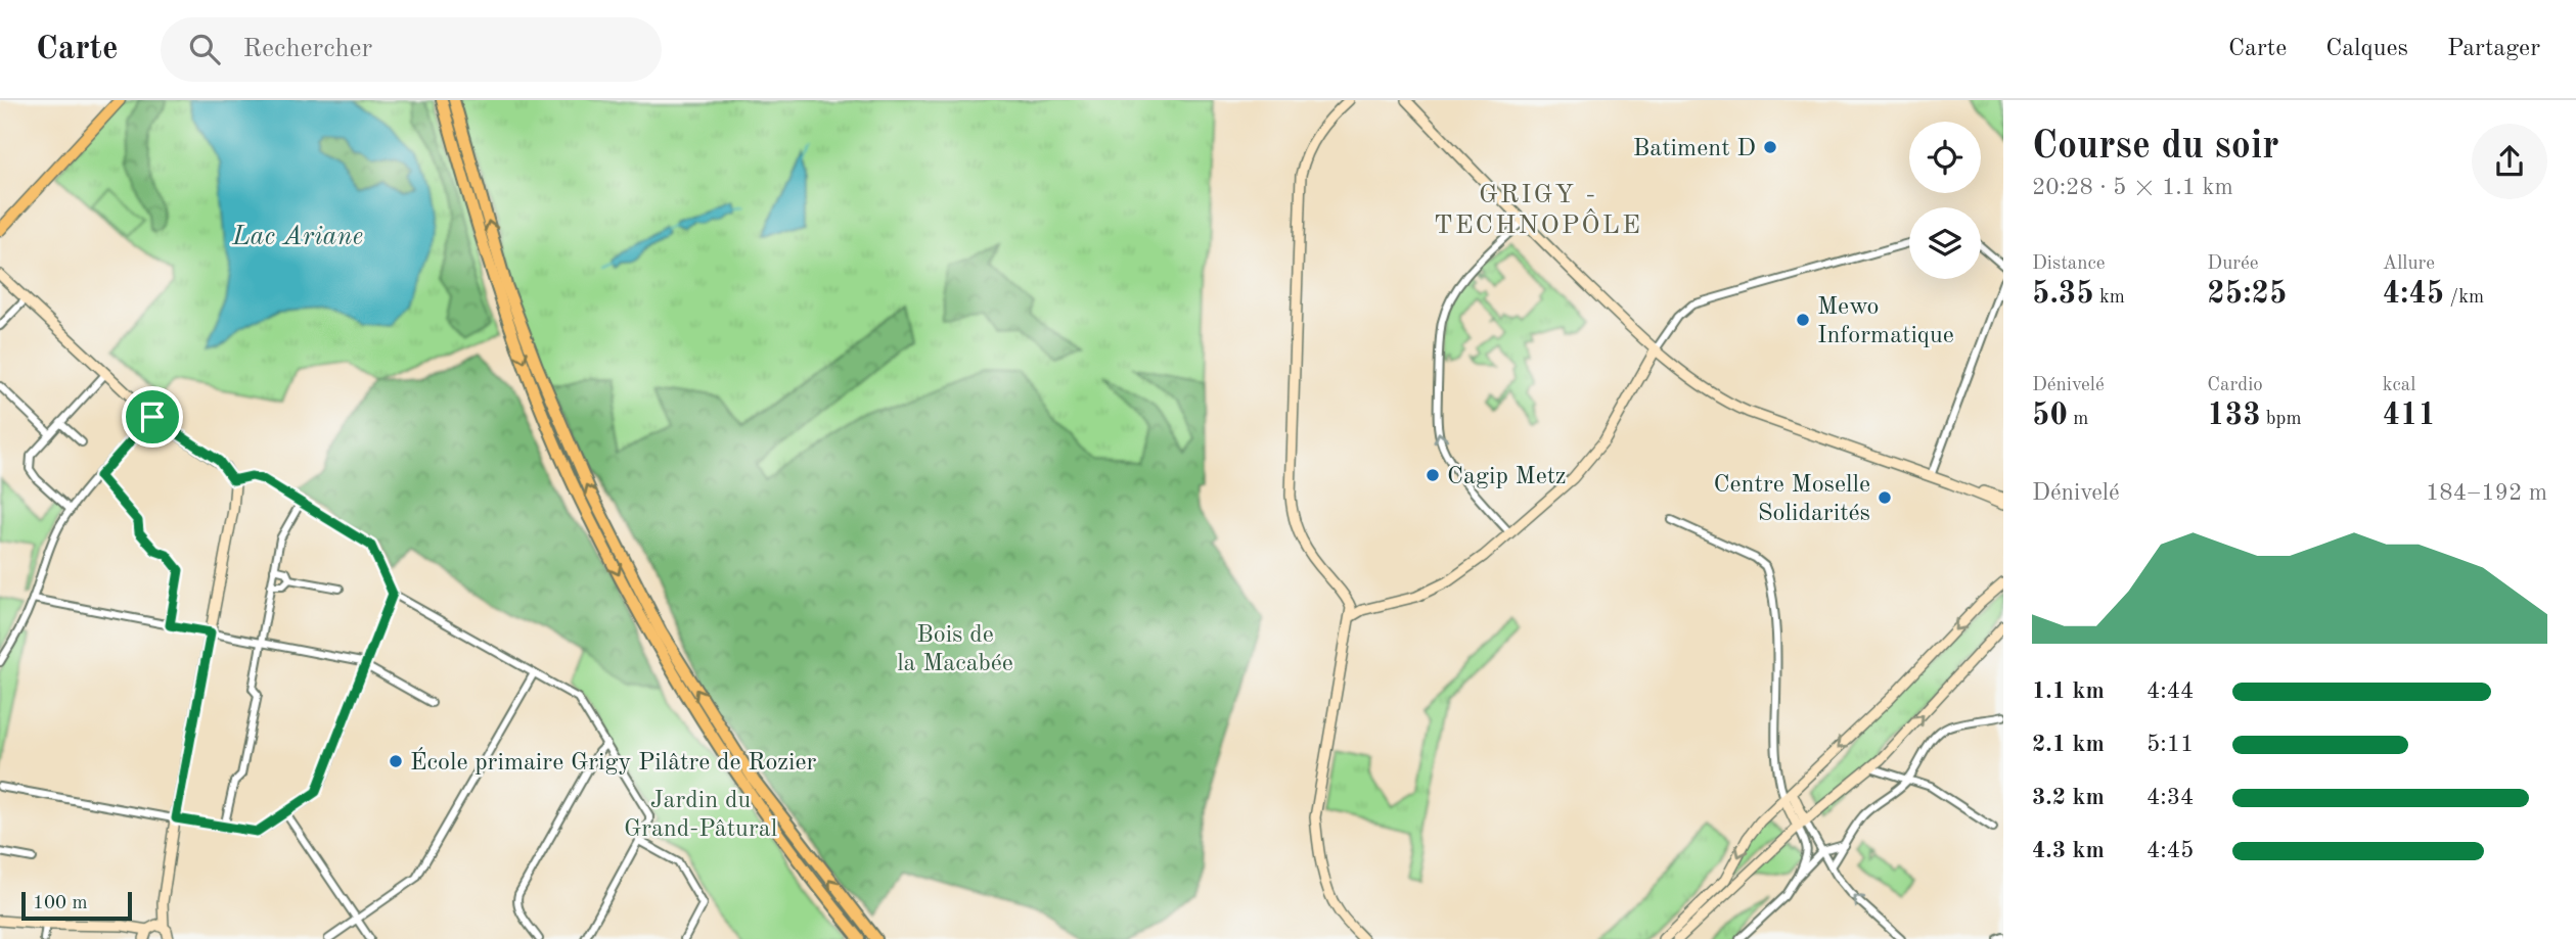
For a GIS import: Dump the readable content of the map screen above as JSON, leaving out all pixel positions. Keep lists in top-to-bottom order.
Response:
{
  "districts": ["GRIGY - TECHNOPÔLE"],
  "water": ["Lac Ariane"],
  "parks": ["Bois de la Macabée", "Jardin du Grand-Pâtural"],
  "places": [
    "Batiment D",
    "Mewo Informatique",
    "Cagip Metz",
    "Centre Moselle Solidarités",
    "École primaire Grigy Pilâtre de Rozier"
  ],
  "scale_bar": "100 m",
  "page": {
    "header": "Carte",
    "search": "Rechercher",
    "nav": ["Carte", "Calques", "Partager"],
    "heading": ["Course du soir", "20:28 · 5 × 1.1 km"],
    "stats": [
      ["Distance", "5.35 km"],
      ["Durée", "25:25"],
      ["Allure", "4:45 /km"],
      ["Dénivelé", "50 m"],
      ["Cardio", "133 bpm"],
      ["kcal", "411"]
    ],
    "chart": ["Dénivelé", "184–192 m"],
    "list": [
      {
        "name": "1.1 km",
        "note": "4:44"
      },
      {
        "name": "2.1 km",
        "note": "5:11"
      },
      {
        "name": "3.2 km",
        "note": "4:34"
      },
      {
        "name": "4.3 km",
        "note": "4:45"
      }
    ],
    "scale": "100 m"
  }
}
